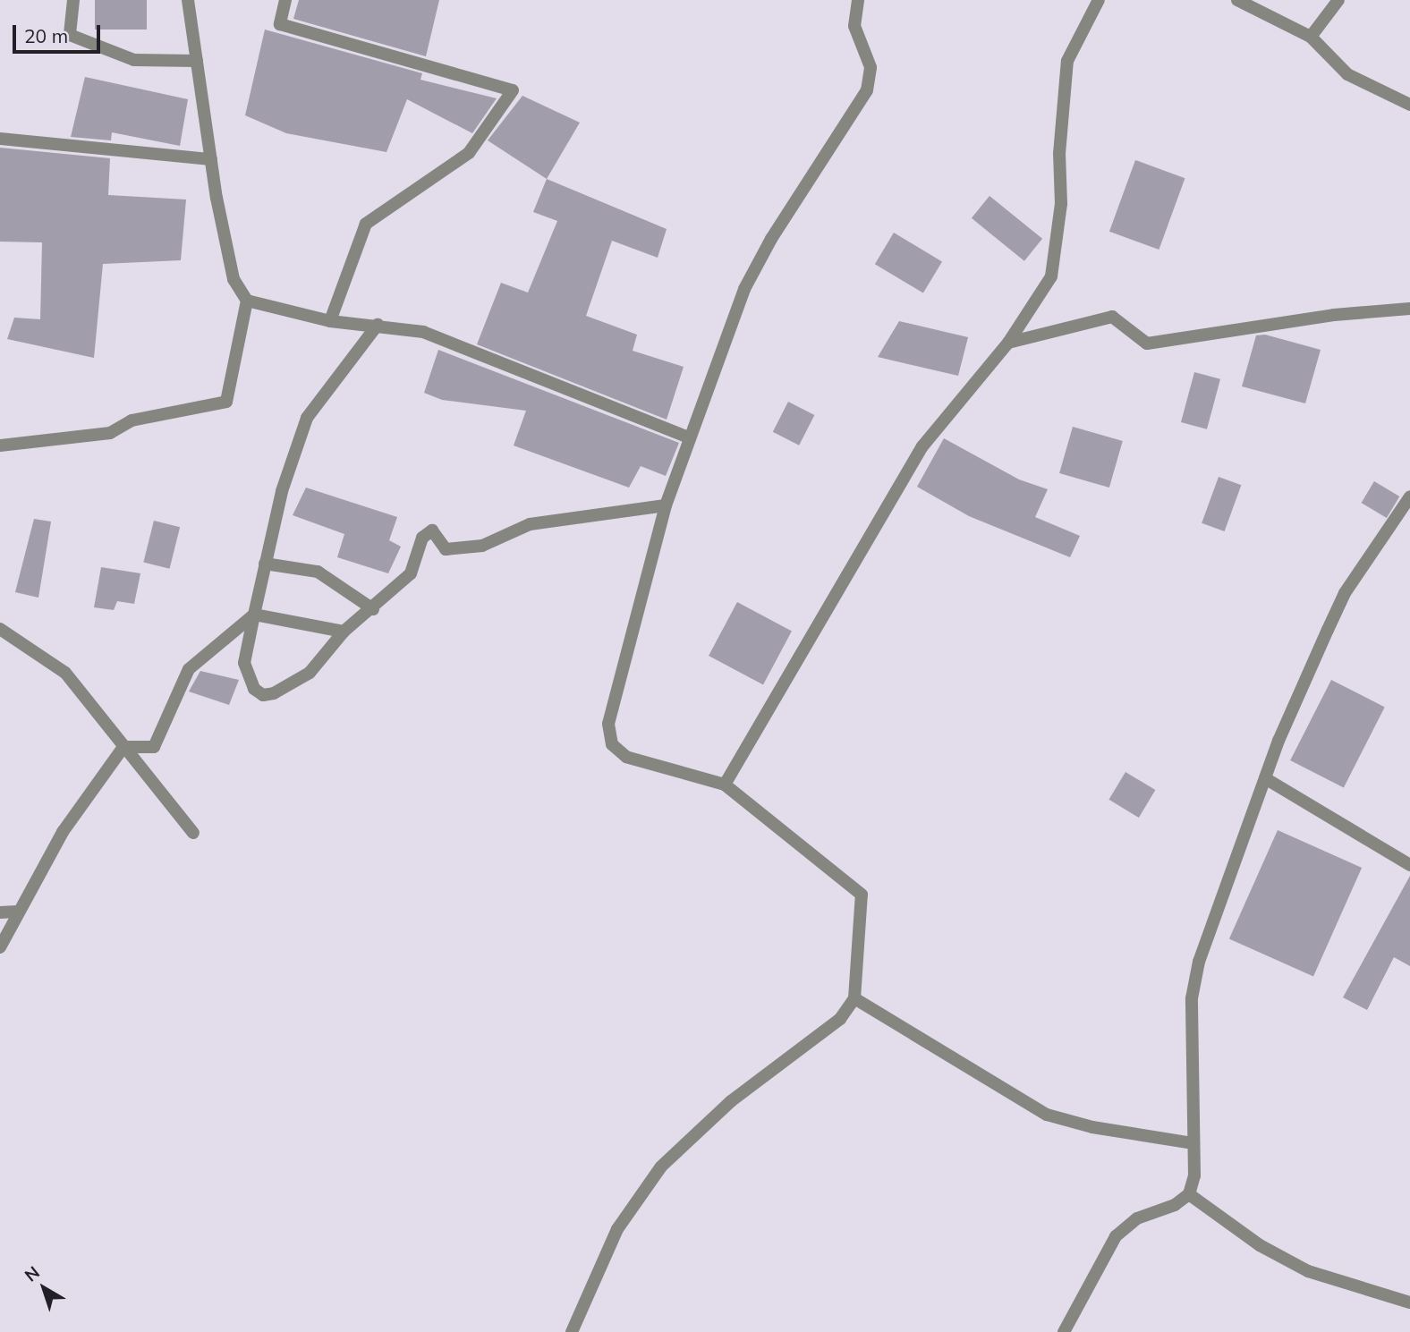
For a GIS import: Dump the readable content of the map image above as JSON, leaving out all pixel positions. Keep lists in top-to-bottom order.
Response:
{
  "scale_bar": "20 m",
  "north": "top left"
}
